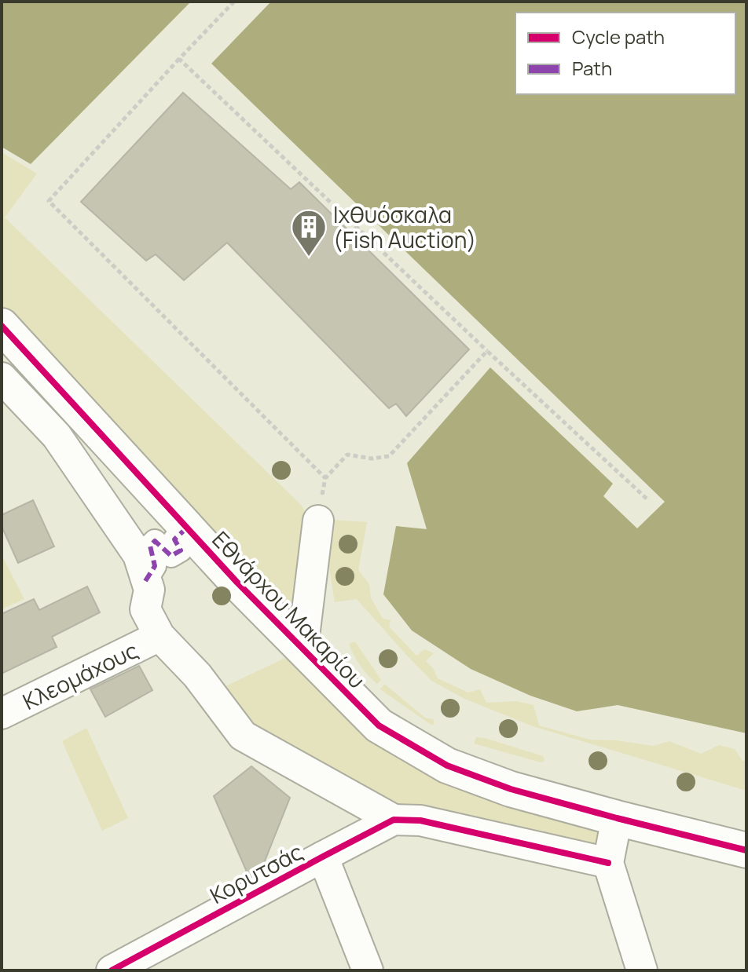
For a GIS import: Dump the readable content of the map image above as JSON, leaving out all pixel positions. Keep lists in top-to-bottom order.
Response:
{
  "streets": {
    "street": ["Εθνάρχου Μακαρίου", "Κλεομάχους", "Κορυτσάς"]
  },
  "places": {
    "building": ["Ιχθυόσκαλα (Fish Auction)"]
  },
  "legend": ["Cycle path", "Path"]
}
